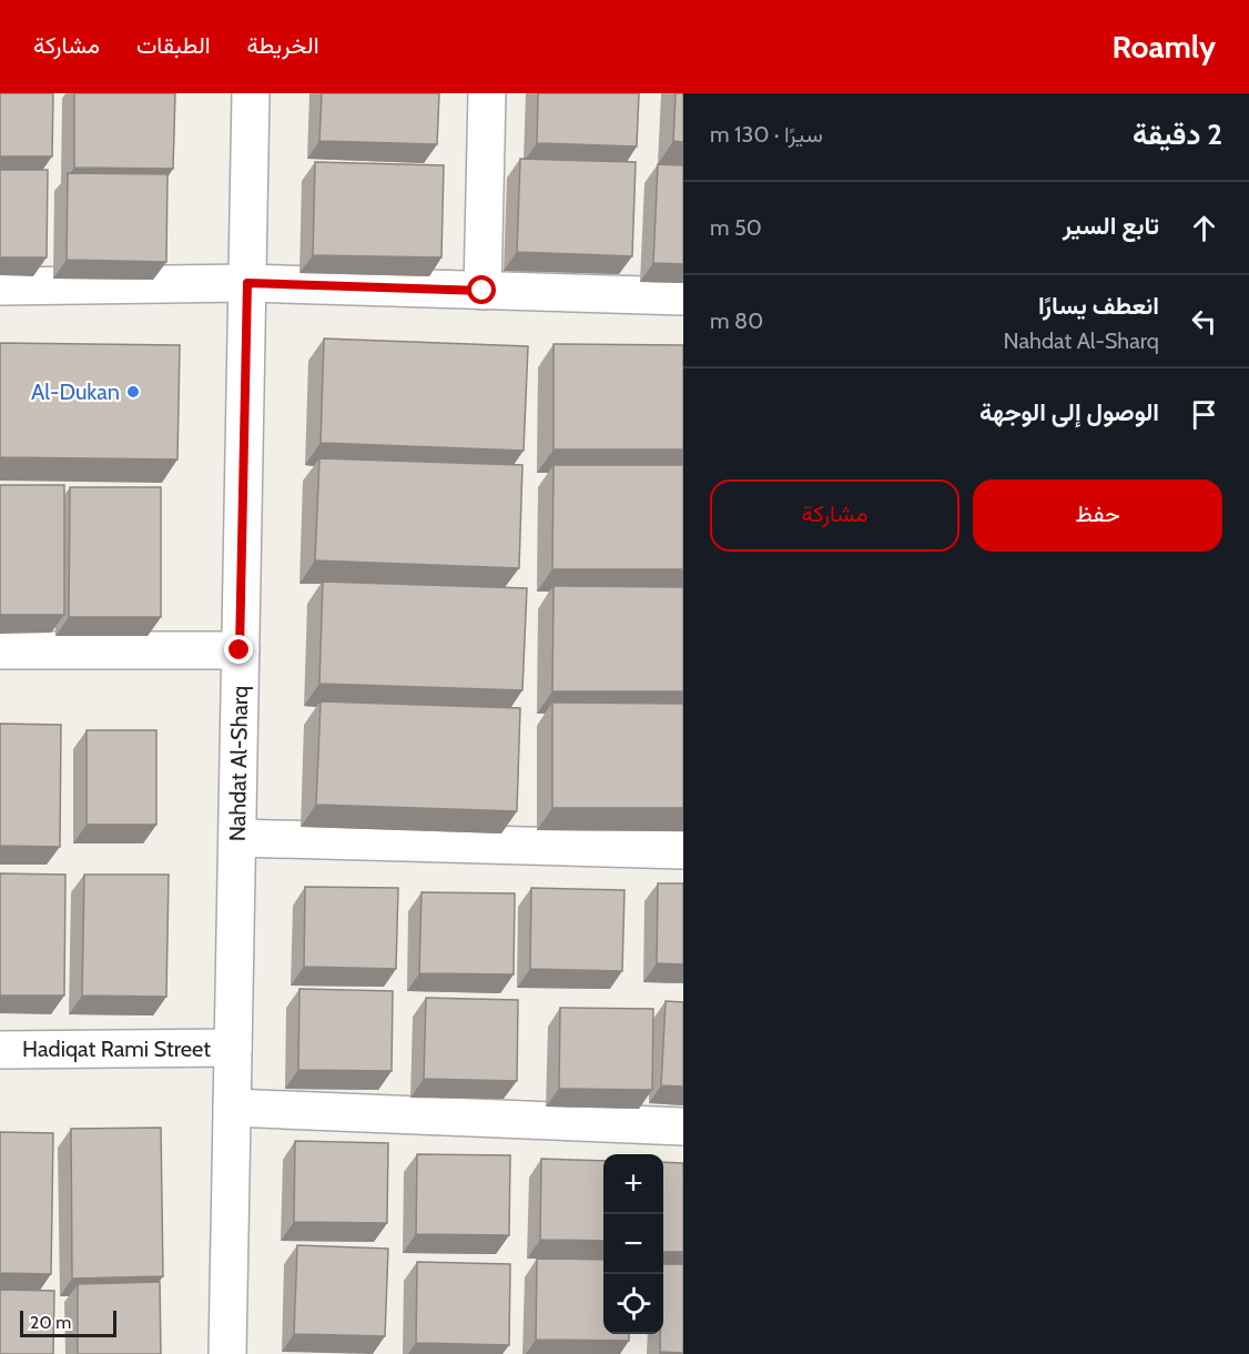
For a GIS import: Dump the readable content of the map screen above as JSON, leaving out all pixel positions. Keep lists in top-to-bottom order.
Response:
{
  "streets": {
    "street": ["Nahdat Al-Sharq", "Hadiqat Rami Street"]
  },
  "crossings": [
    ["Nahdat Al-Sharq", "Hadiqat Rami Street"]
  ],
  "places": ["Al-Dukan"],
  "scale_bar": "20 m",
  "page": {
    "header": "Roamly",
    "nav": ["الخريطة", "الطبقات", "مشاركة"],
    "heading": ["2 دقيقة", "سيرًا · 130 m"],
    "list": [
      ["تابع السير", "50 m"],
      ["انعطف يسارًا", "Nahdat Al-Sharq", "80 m"],
      "الوصول إلى الوجهة"
    ],
    "buttons": ["حفظ", "مشاركة"],
    "map_buttons": ["+", "−"],
    "scale": "20 m"
  }
}
